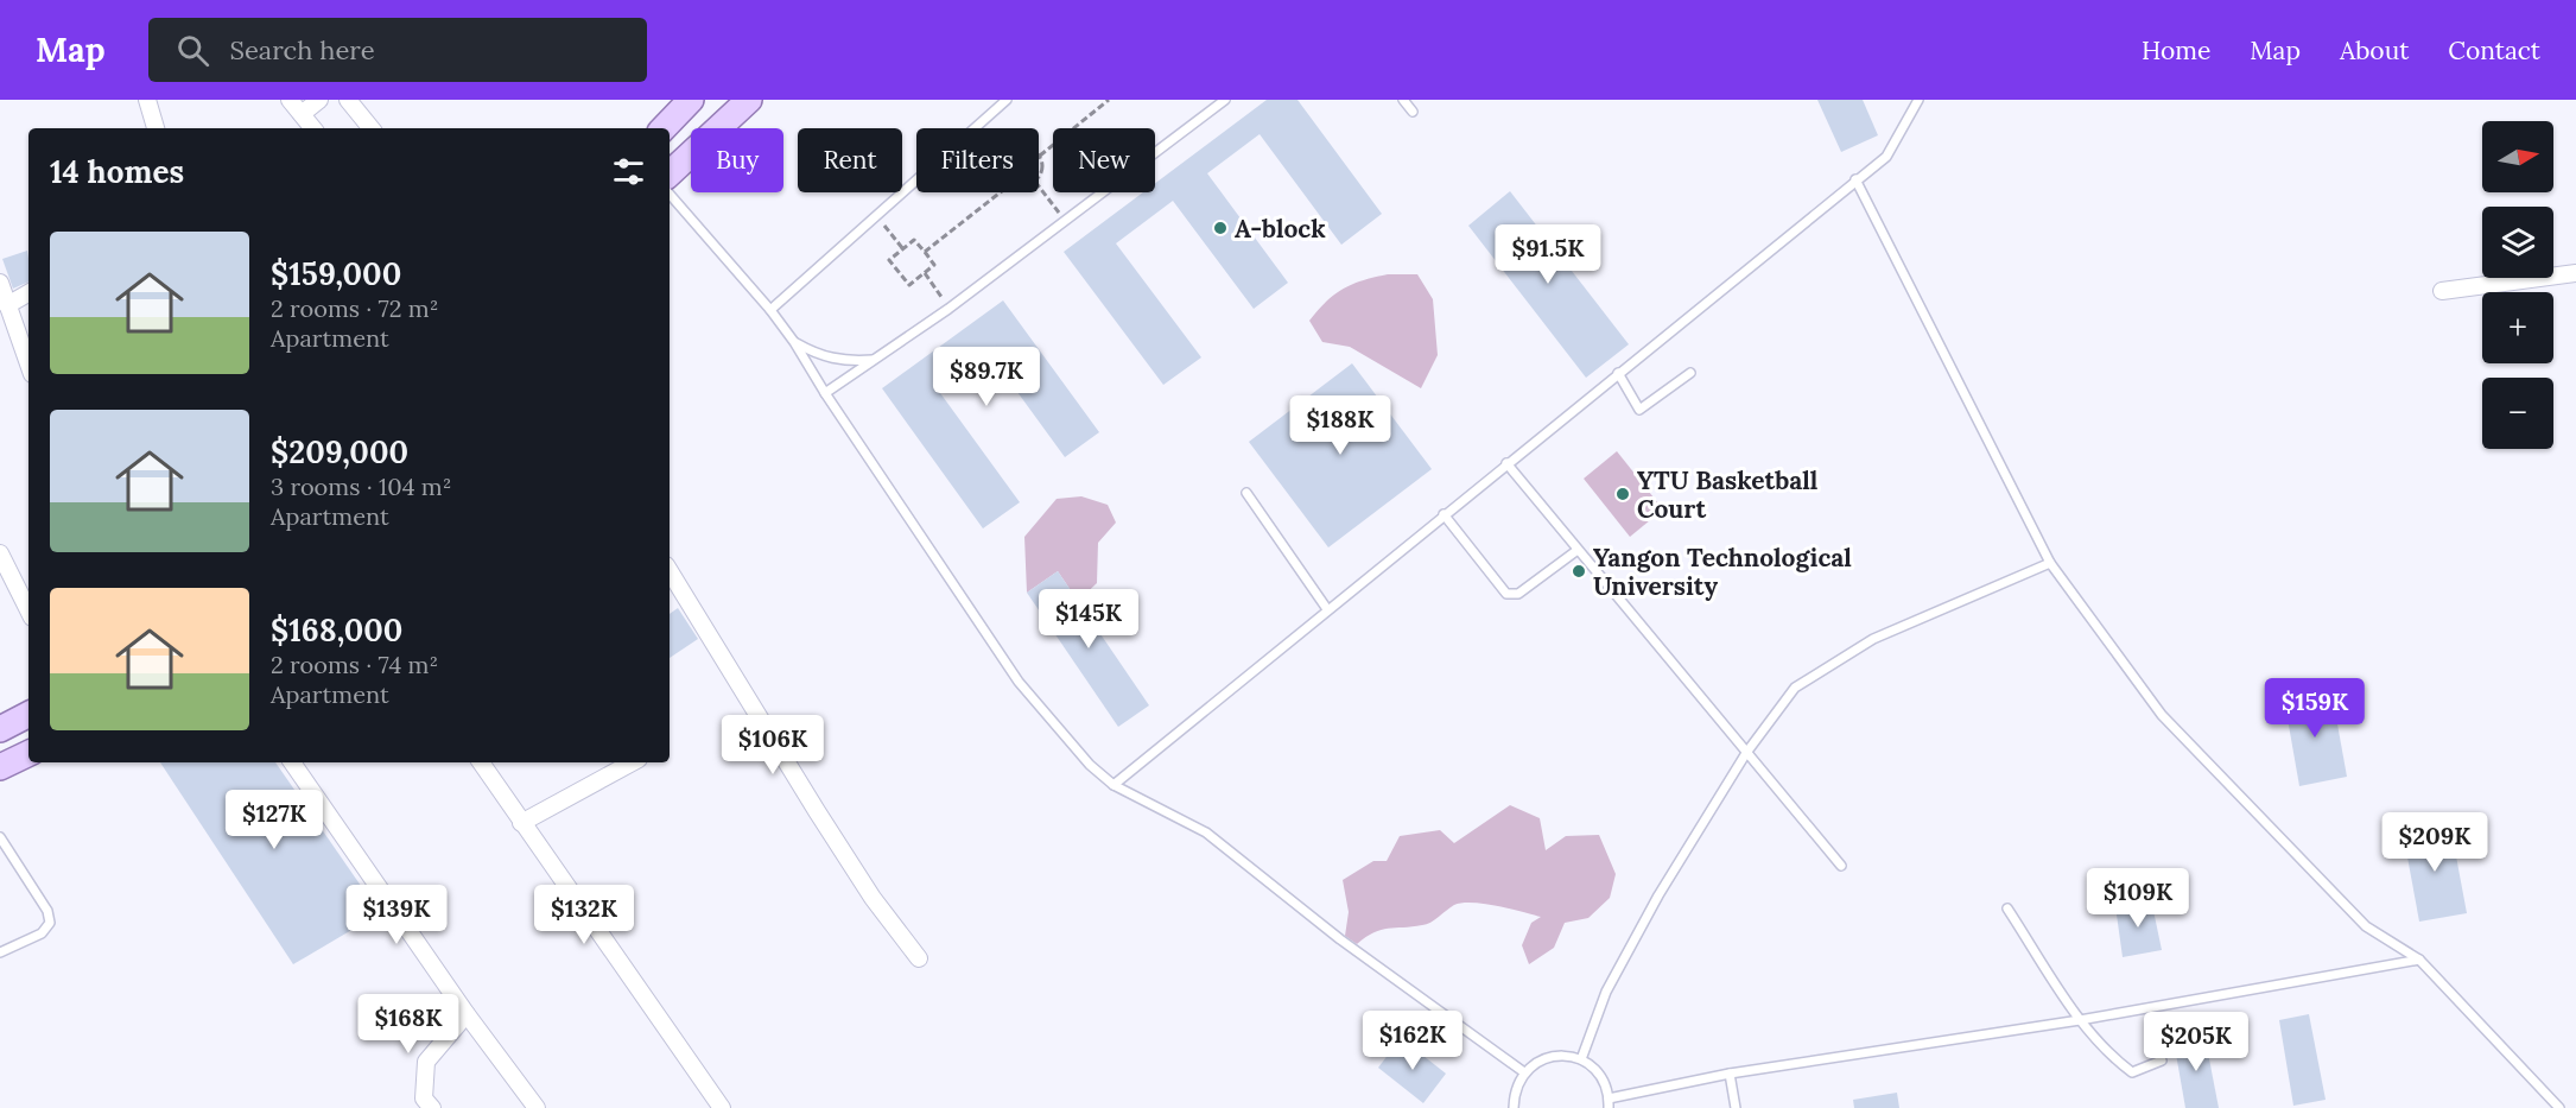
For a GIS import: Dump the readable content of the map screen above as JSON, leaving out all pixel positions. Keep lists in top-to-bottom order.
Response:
{
  "places": ["A-block", "YTU Basketball Court", "Yangon Technological University"],
  "north": "right",
  "page": {
    "header": "Map",
    "search": "Search here",
    "nav": [
      "Home",
      "Map",
      "About",
      "Contact"
    ],
    "map_buttons": ["+", "−"],
    "chip": [
      "Buy",
      "Rent",
      "Filters",
      "New"
    ],
    "heading": "14 homes",
    "list": [
      {
        "name": "$159,000",
        "note": "2 rooms · 72 m² · Apartment"
      },
      {
        "name": "$209,000",
        "note": "3 rooms · 104 m² · Apartment"
      },
      {
        "name": "$168,000",
        "note": "2 rooms · 74 m² · Apartment"
      }
    ],
    "price": [
      "$91.5K",
      "$89.7K",
      "$188K",
      "$145K",
      "$159K",
      "$106K",
      "$127K",
      "$209K",
      "$109K",
      "$139K",
      "$132K",
      "$168K",
      "$162K",
      "$205K"
    ]
  }
}
